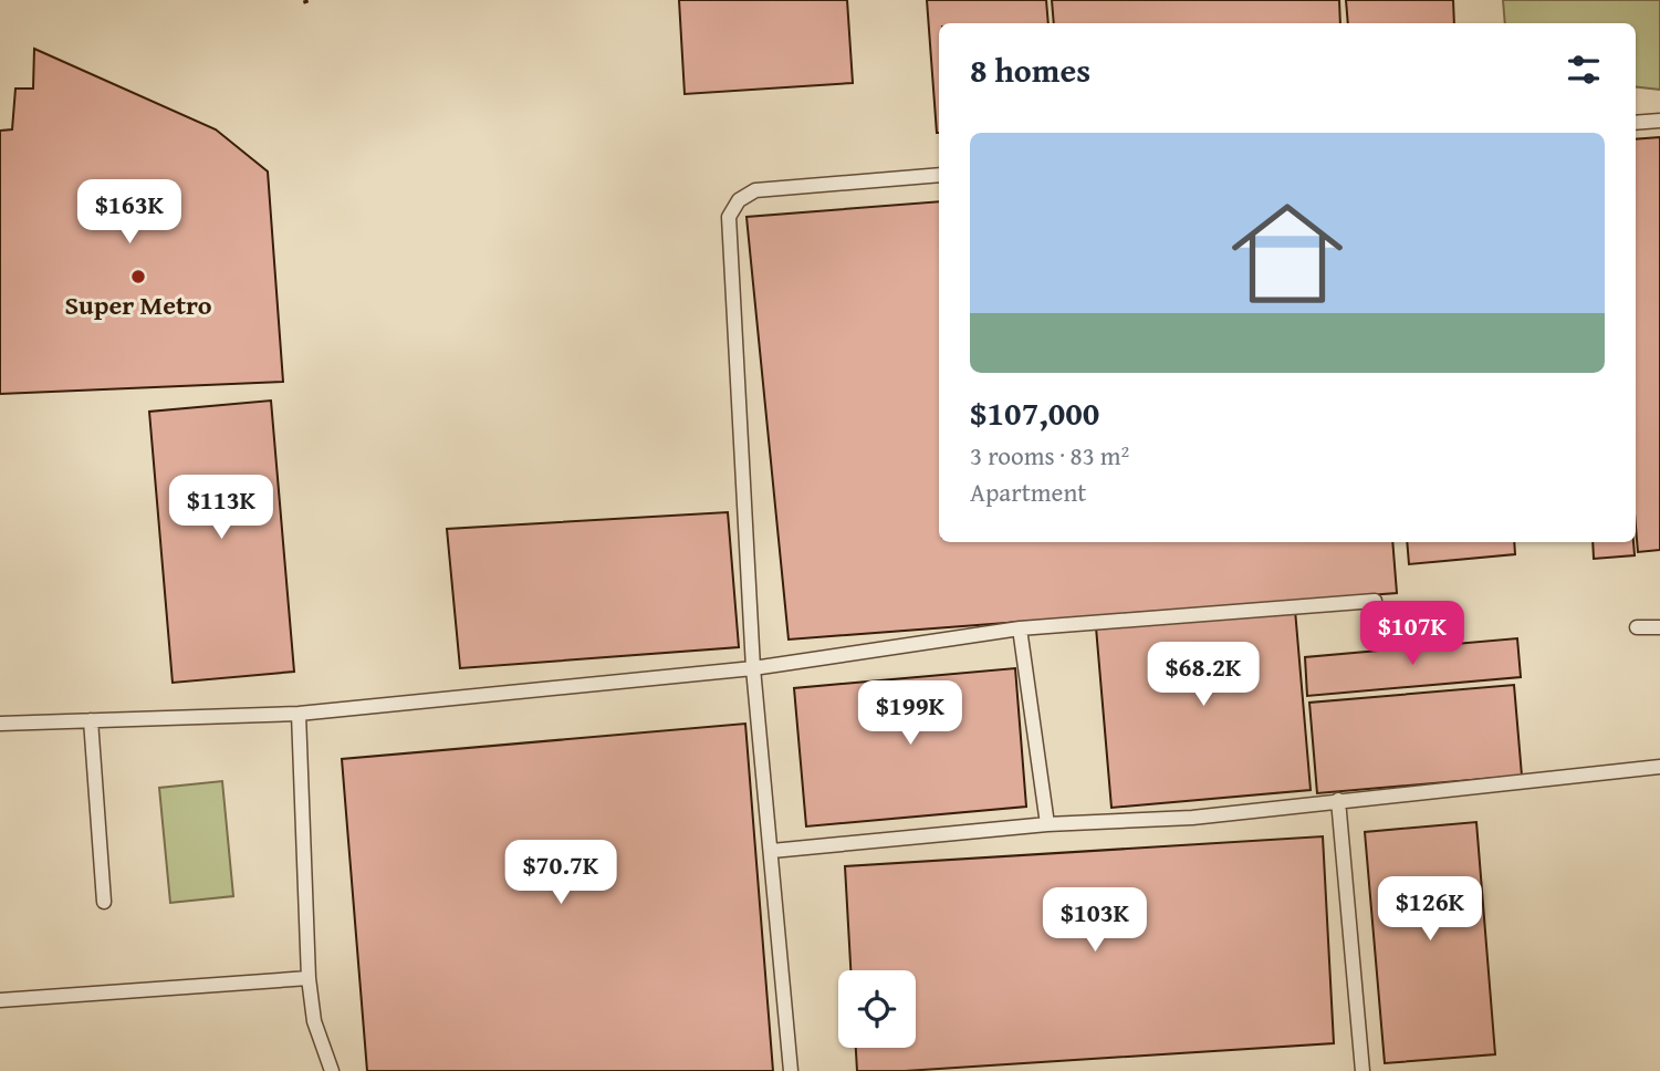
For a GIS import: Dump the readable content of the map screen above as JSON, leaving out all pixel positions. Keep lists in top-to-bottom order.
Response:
{
  "places": ["Super Metro"],
  "page": {
    "heading": "8 homes",
    "list": [
      {
        "name": "$107,000",
        "note": "3 rooms · 83 m² · Apartment"
      }
    ],
    "price": [
      "$163K",
      "$113K",
      "$107K",
      "$68.2K",
      "$199K",
      "$70.7K",
      "$126K",
      "$103K"
    ]
  }
}
